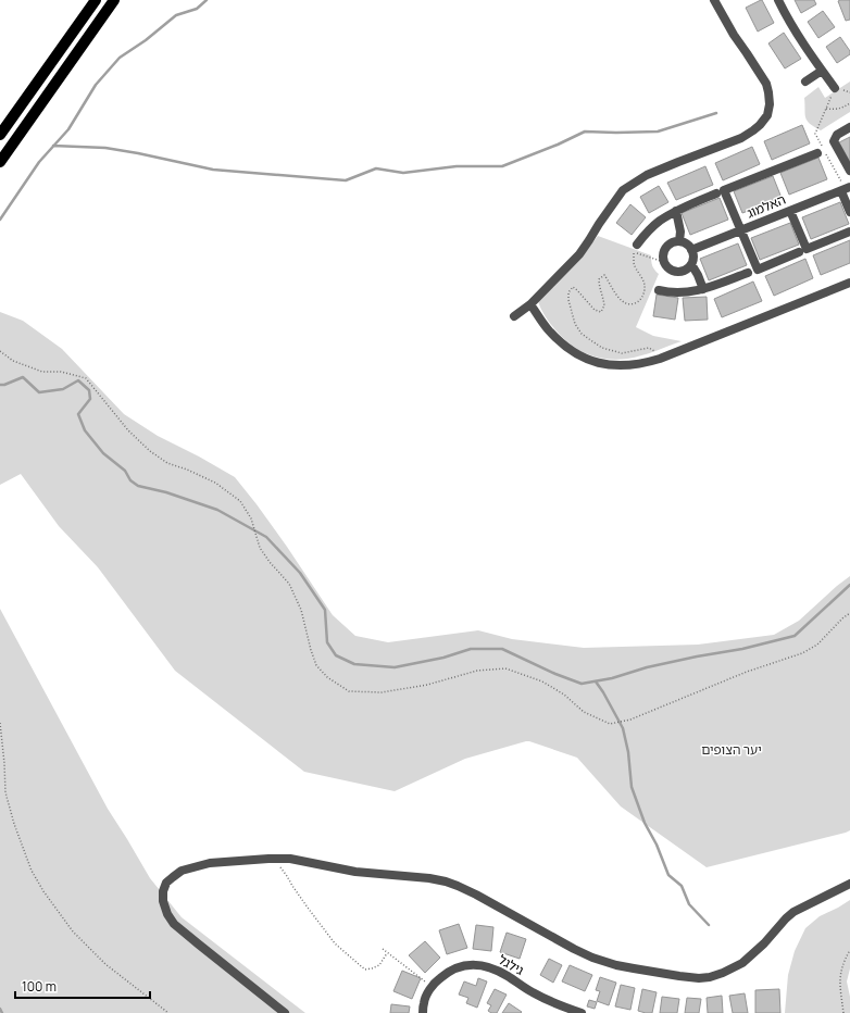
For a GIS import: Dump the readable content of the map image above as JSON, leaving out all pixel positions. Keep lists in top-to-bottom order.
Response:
{
  "streets": {
    "street": ["האלמוג", "גילגל"]
  },
  "parks": ["יער הצופים"],
  "scale_bar": "100 m"
}
